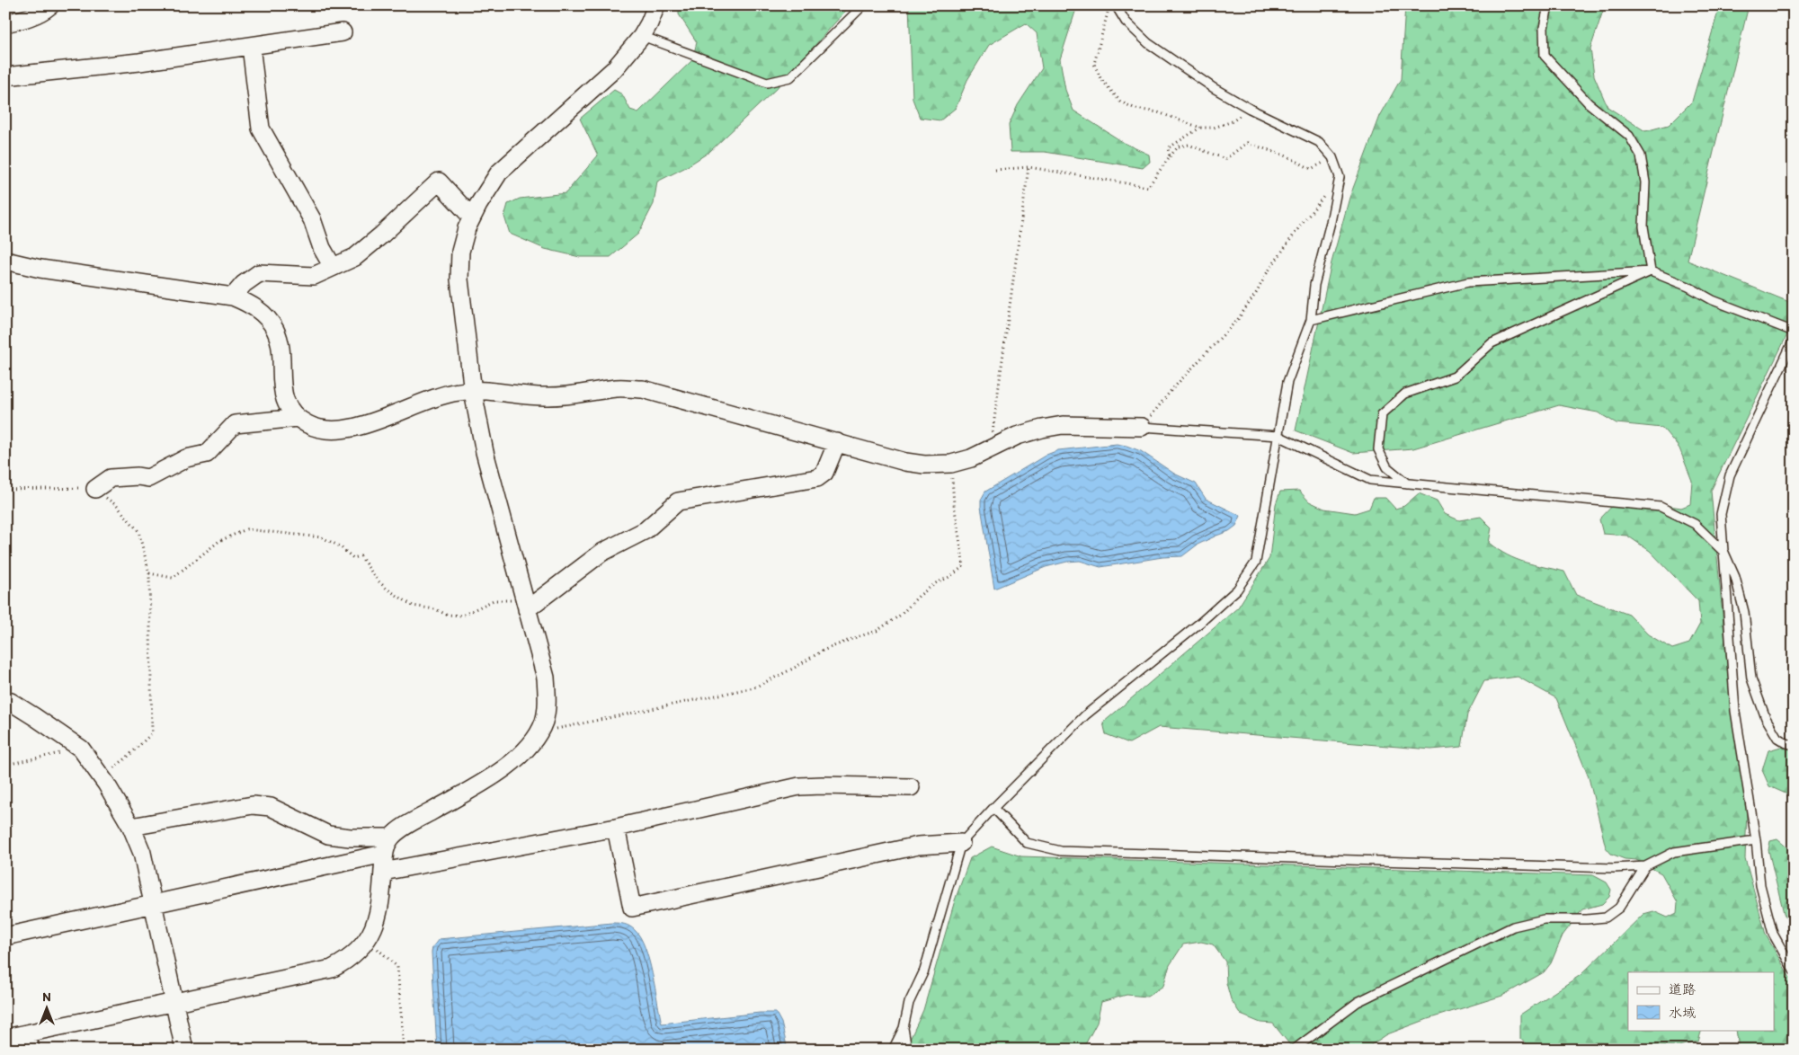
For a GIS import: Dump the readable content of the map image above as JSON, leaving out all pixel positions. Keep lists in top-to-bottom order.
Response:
{
  "legend": ["道路", "水域"],
  "north": "top"
}
